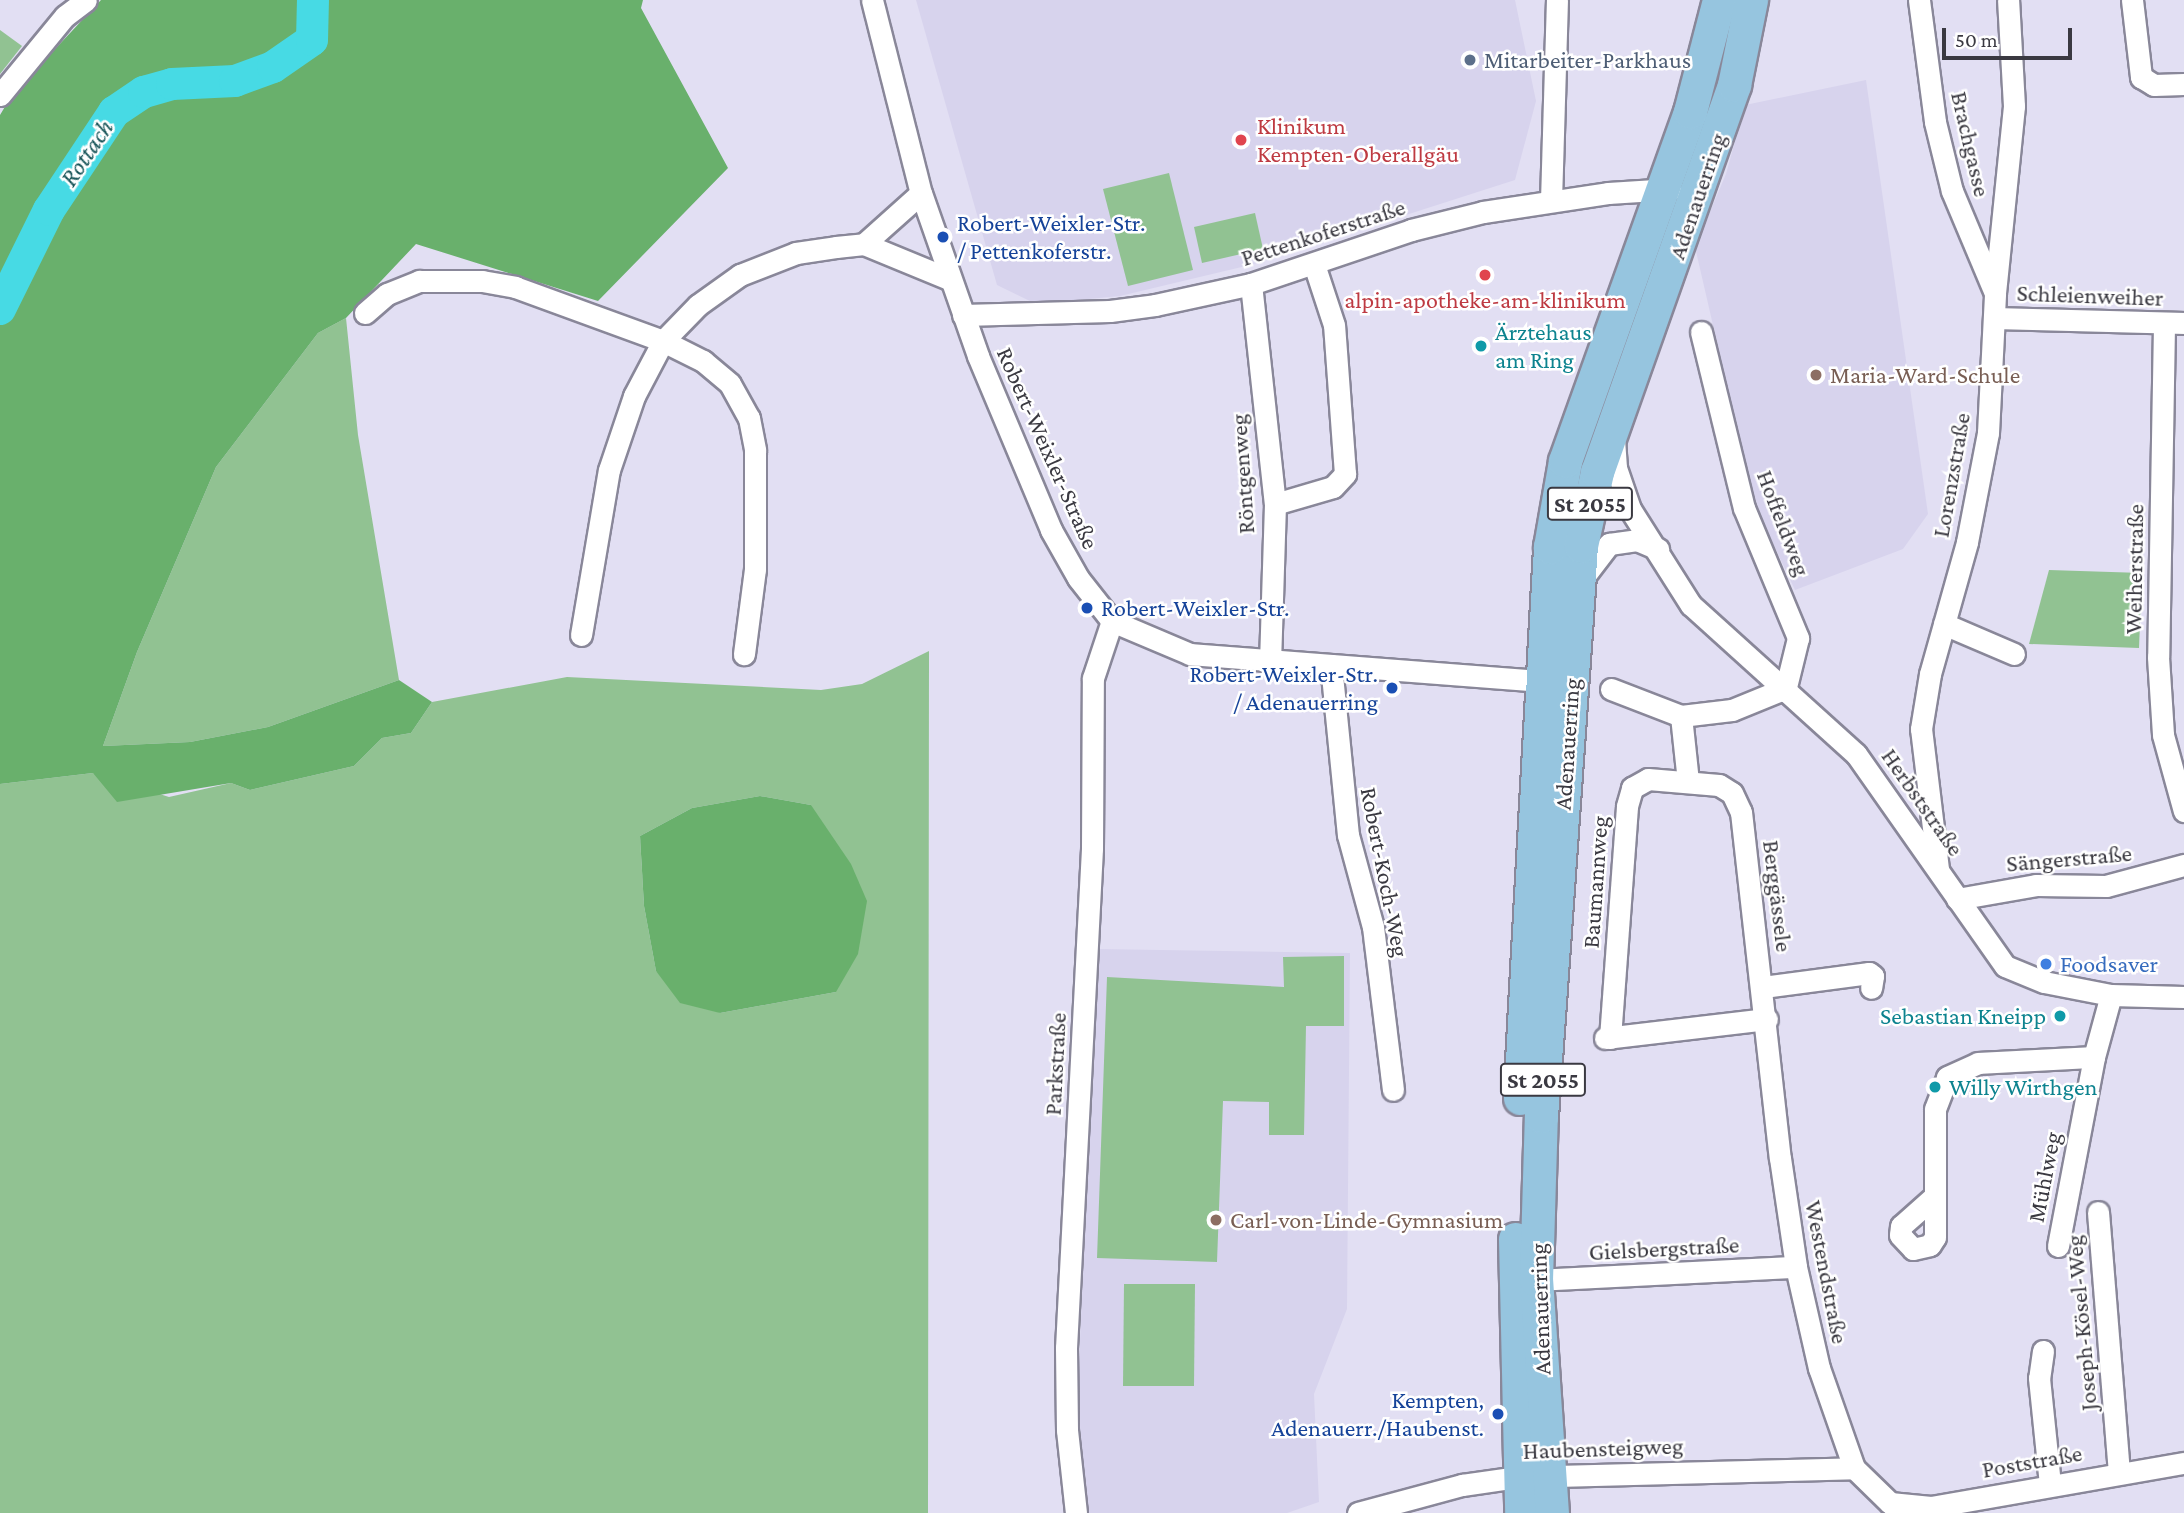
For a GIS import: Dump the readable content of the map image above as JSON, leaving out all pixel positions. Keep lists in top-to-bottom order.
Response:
{
  "streets": {
    "main road": ["Adenauerring", "St 2055"],
    "street": [
      "Brachgasse",
      "Pettenkoferstraße",
      "Schleienweiher",
      "Robert-Weixler-Straße",
      "Röntgenweg",
      "Lorenzstraße",
      "Hoffeldweg",
      "Weiherstraße",
      "Herbststraße",
      "Sängerstraße",
      "Robert-Koch-Weg",
      "Baumannweg",
      "Berggässele",
      "Parkstraße",
      "Mühlweg",
      "Gielsbergstraße",
      "Westendstraße",
      "Joseph-Kösel-Weg",
      "Haubensteigweg",
      "Poststraße"
    ]
  },
  "crossings": [
    ["Brachgasse", "Lorenzstraße"],
    ["Adenauerring", "Pettenkoferstraße"],
    ["Adenauerring", "Robert-Weixler-Straße"],
    ["Adenauerring", "Herbststraße"],
    ["Adenauerring", "Gielsbergstraße"],
    ["Adenauerring", "Haubensteigweg"],
    ["Pettenkoferstraße", "Robert-Weixler-Straße"],
    ["Pettenkoferstraße", "Röntgenweg"],
    ["Schleienweiher", "Lorenzstraße"],
    ["Schleienweiher", "Weiherstraße"],
    ["Robert-Weixler-Straße", "Röntgenweg"],
    ["Robert-Weixler-Straße", "Robert-Koch-Weg"],
    ["Robert-Weixler-Straße", "Parkstraße"],
    ["Lorenzstraße", "Herbststraße"],
    ["Hoffeldweg", "Herbststraße"],
    ["Herbststraße", "Sängerstraße"],
    ["Herbststraße", "Mühlweg"],
    ["Baumannweg", "Berggässele"],
    ["Baumannweg", "Westendstraße"],
    ["Berggässele", "Westendstraße"],
    ["Gielsbergstraße", "Westendstraße"],
    ["Westendstraße", "Haubensteigweg"],
    ["Westendstraße", "Poststraße"],
    ["Joseph-Kösel-Weg", "Poststraße"]
  ],
  "water": ["Rottach"],
  "places": [
    "Mitarbeiter-Parkhaus",
    "Klinikum Kempten-Oberallgäu",
    "Robert-Weixler-Str. / Pettenkoferstr.",
    "alpin-apotheke-am-klinikum",
    "Ärztehaus am Ring",
    "Maria-Ward-Schule",
    "Robert-Weixler-Str.",
    "Robert-Weixler-Str. / Adenauerring",
    "Foodsaver",
    "Sebastian Kneipp",
    "Willy Wirthgen",
    "Carl-von-Linde-Gymnasium",
    "Kempten, Adenauerr./Haubenst."
  ],
  "scale_bar": "50 m"
}
